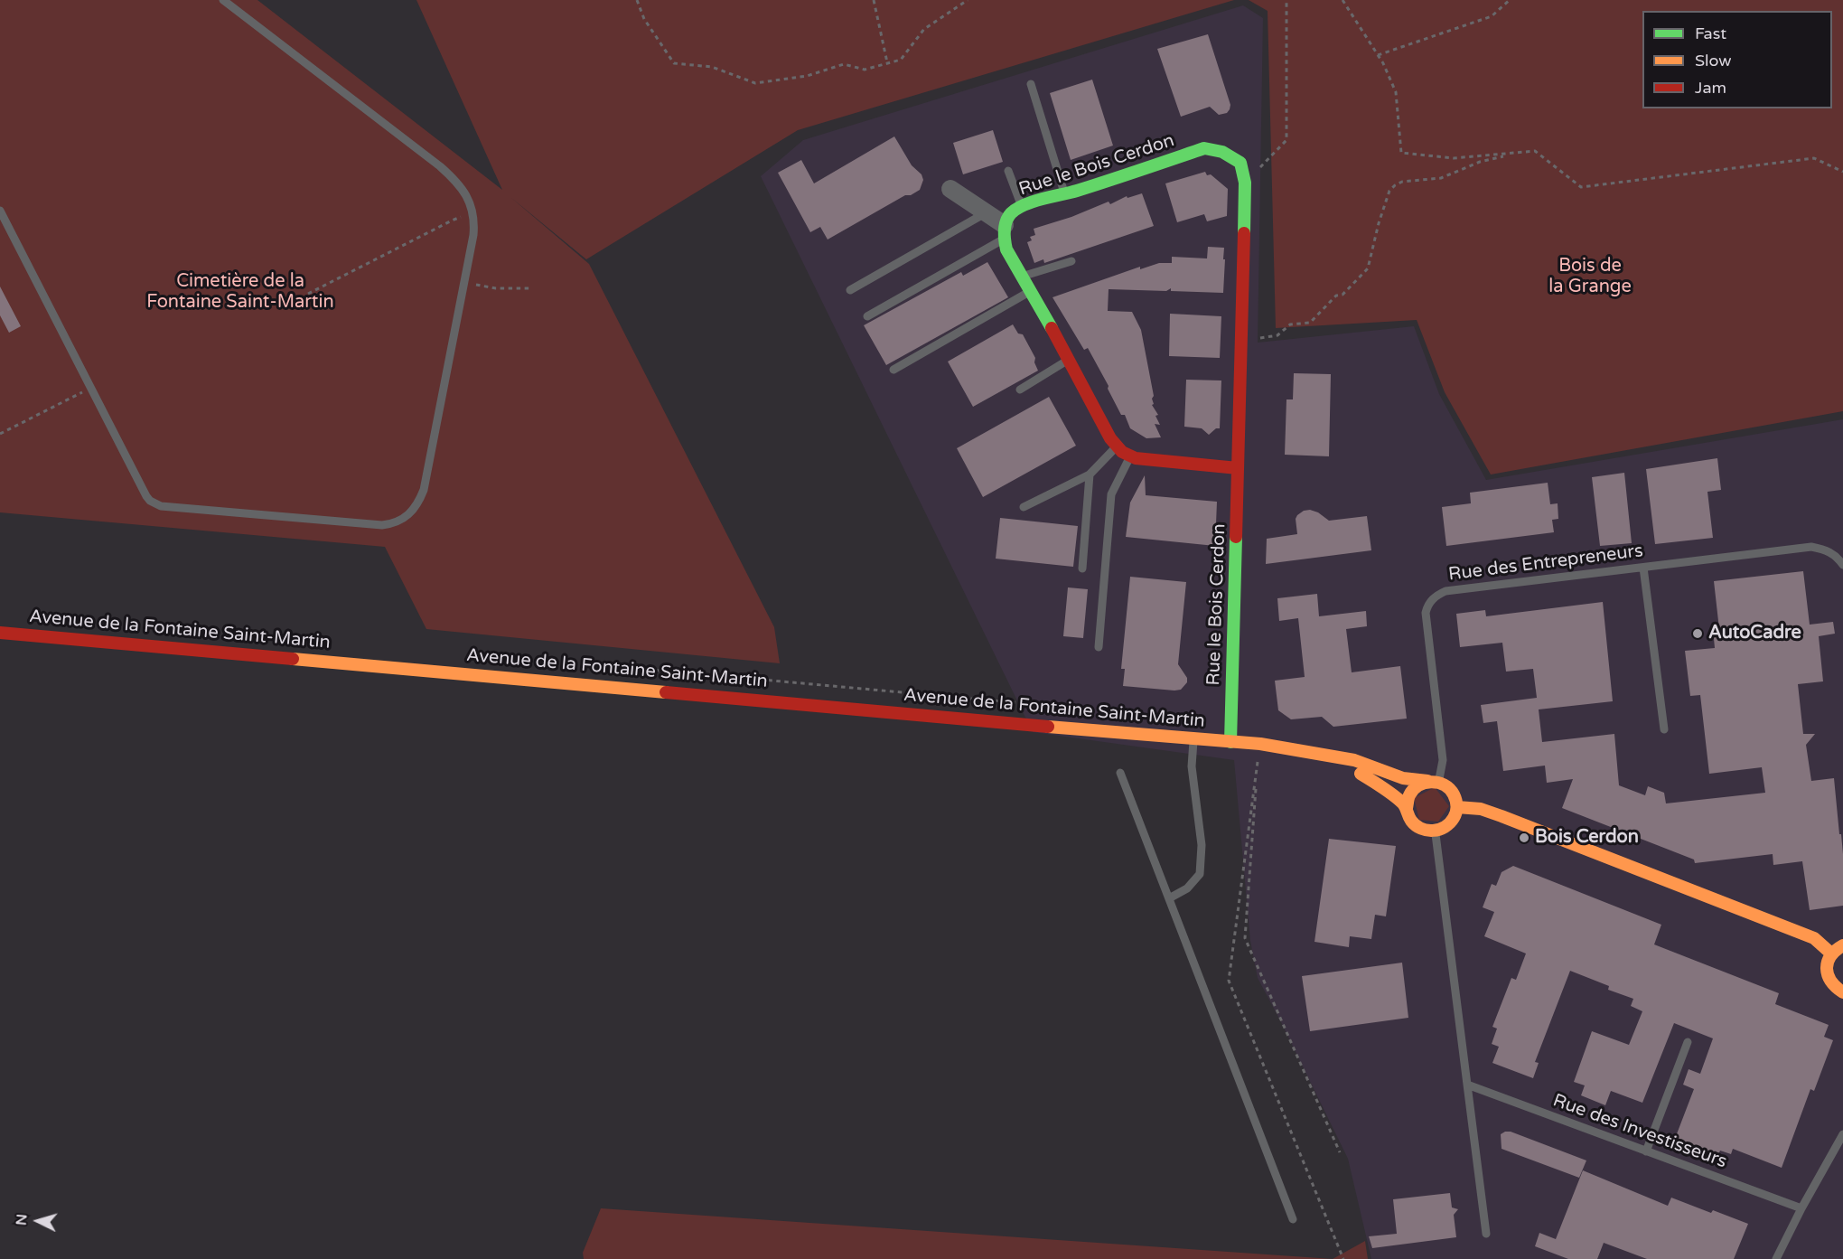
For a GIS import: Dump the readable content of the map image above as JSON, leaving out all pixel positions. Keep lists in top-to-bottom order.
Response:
{
  "streets": {
    "main road": ["Rue le Bois Cerdon", "Avenue de la Fontaine Saint-Martin"],
    "lane": ["Rue des Entrepreneurs", "Rue des Investisseurs"]
  },
  "crossings": [
    ["Rue le Bois Cerdon", "Avenue de la Fontaine Saint-Martin"],
    ["Rue des Entrepreneurs", "Avenue de la Fontaine Saint-Martin"]
  ],
  "parks": ["Bois de la Grange", "Cimetière de la Fontaine Saint-Martin"],
  "places": ["AutoCadre", "Bois Cerdon"],
  "legend": ["Fast", "Slow", "Jam"],
  "north": "left"
}
